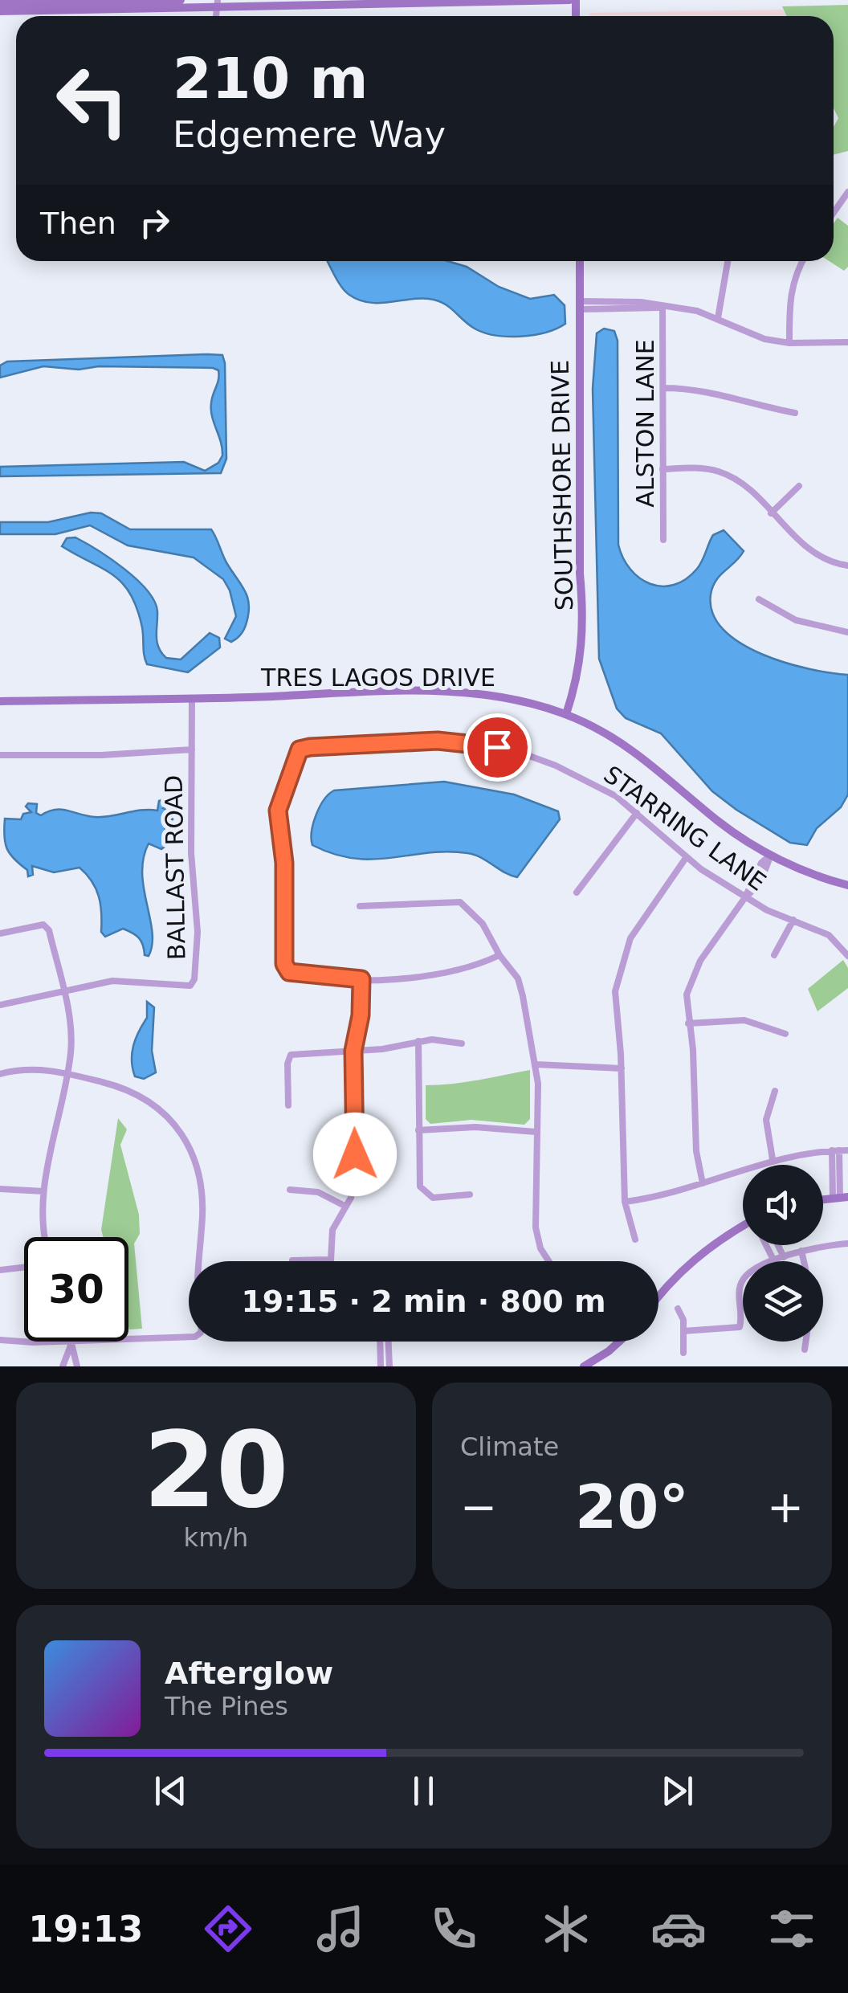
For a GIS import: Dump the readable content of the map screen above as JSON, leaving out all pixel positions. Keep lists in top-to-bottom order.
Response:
{
  "streets": {
    "street": [
      "ALSTON LANE",
      "SOUTHSHORE DRIVE",
      "TRES LAGOS DRIVE",
      "STARRING LANE",
      "BALLAST ROAD"
    ]
  },
  "crossings": [
    ["SOUTHSHORE DRIVE", "TRES LAGOS DRIVE"],
    ["TRES LAGOS DRIVE", "BALLAST ROAD"]
  ],
  "page": {
    "turn": ["210 m", "Edgemere Way"],
    "then": "Then",
    "limit": "30",
    "trip": "19:15 · 2 min · 800 m",
    "tile": [
      ["20", "km/h"],
      "Climate"
    ],
    "heat": ["−", "20°", "+"],
    "song": ["Afterglow", "The Pines"],
    "tabs": "19:13"
  }
}
